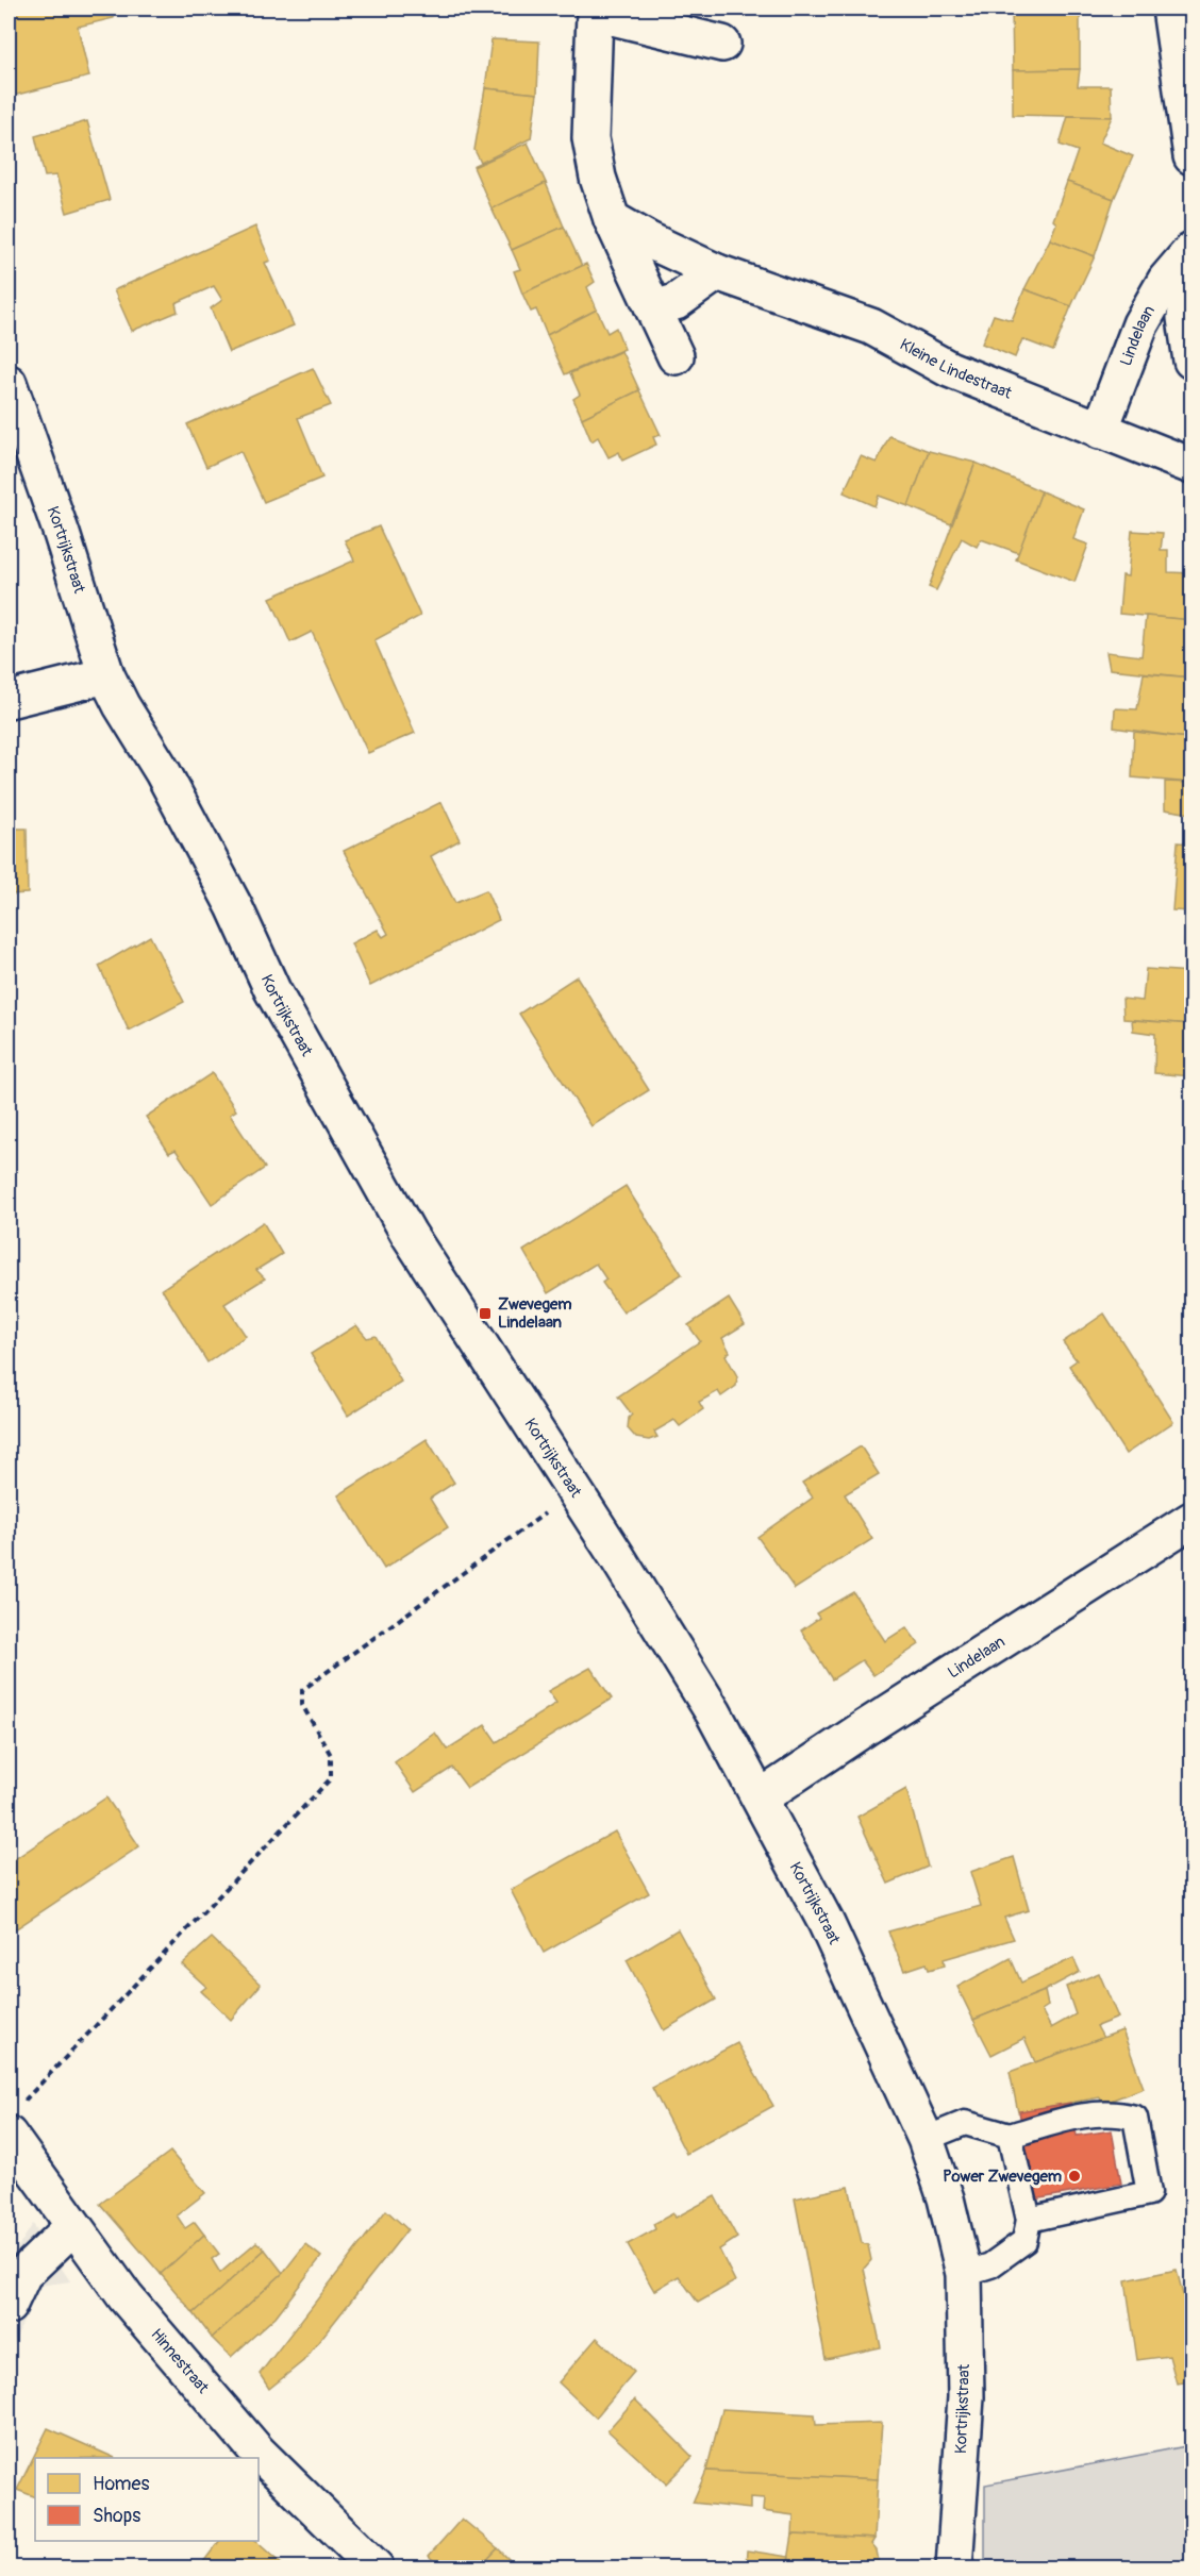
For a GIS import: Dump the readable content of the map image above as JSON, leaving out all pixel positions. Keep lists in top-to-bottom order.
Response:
{
  "streets": {
    "street": [
      "Lindelaan",
      "Kleine Lindestraat",
      "Kortrijkstraat",
      "Hinnestraat"
    ]
  },
  "crossings": [
    ["Lindelaan", "Kleine Lindestraat"],
    ["Lindelaan", "Kortrijkstraat"]
  ],
  "places": {
    "transit": ["Zwevegem Lindelaan"],
    "other": ["Power Zwevegem"]
  },
  "legend": ["Homes", "Shops"]
}
